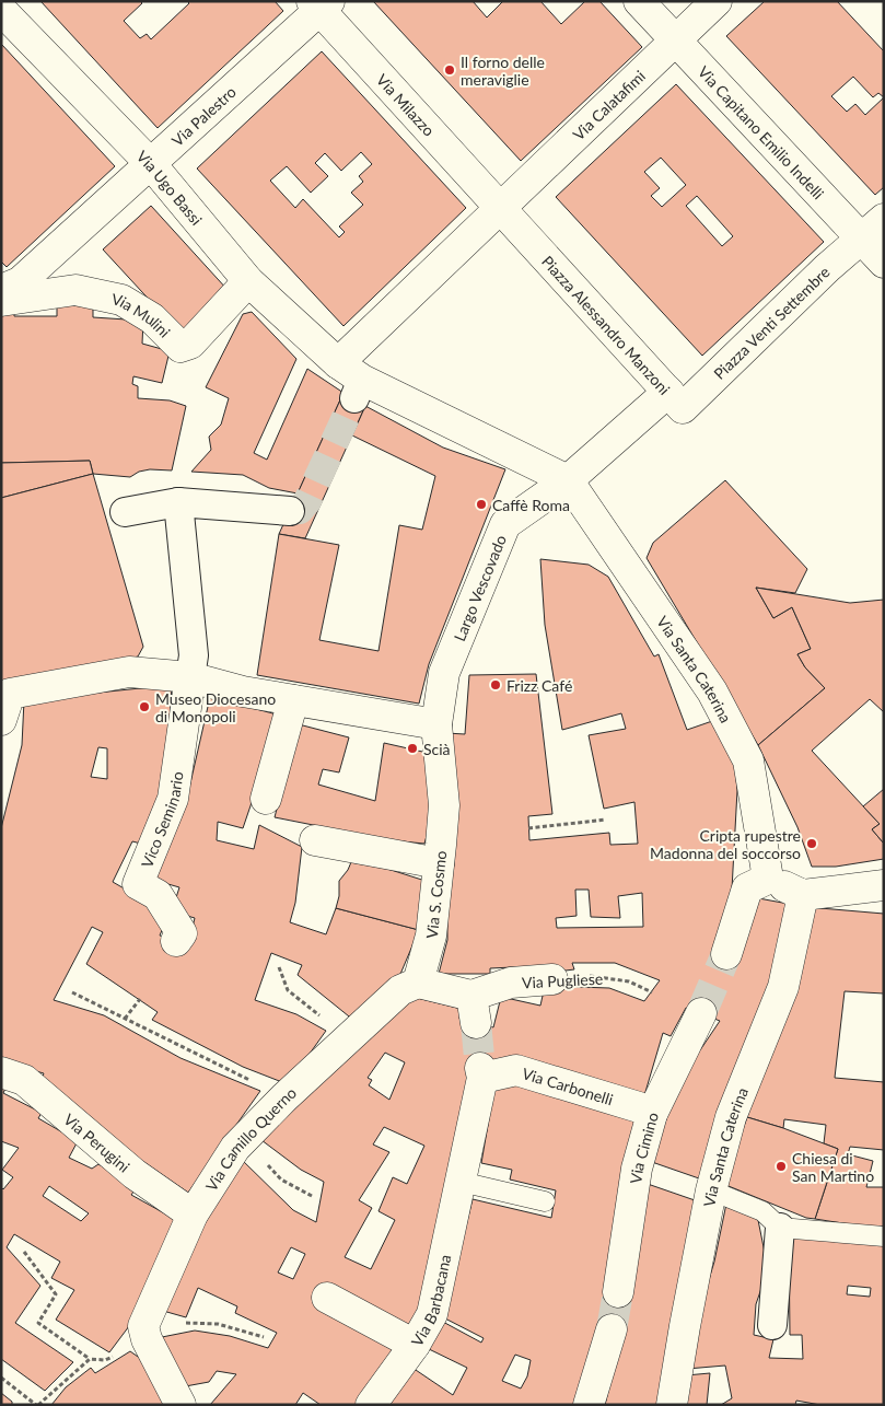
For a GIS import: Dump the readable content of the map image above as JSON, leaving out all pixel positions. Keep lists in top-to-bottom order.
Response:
{
  "streets": {
    "street": [
      "Via Milazzo",
      "Via Calatafimi",
      "Via Palestro",
      "Via Capitano Emilio Indelli",
      "Via Ugo Bassi",
      "Via Mulini",
      "Piazza Venti Settembre",
      "Piazza Alessandro Manzoni",
      "Largo Vescovado",
      "Via Santa Caterina",
      "Vico Seminario",
      "Via S. Cosmo",
      "Via Pugliese",
      "Via Carbonelli",
      "Via Camillo Querno",
      "Via Perugini",
      "Via Cimino",
      "Via Barbacana"
    ]
  },
  "crossings": [
    ["Via Milazzo", "Via Calatafimi"],
    ["Via Milazzo", "Via Palestro"],
    ["Via Milazzo", "Piazza Alessandro Manzoni"],
    ["Via Calatafimi", "Via Capitano Emilio Indelli"],
    ["Via Calatafimi", "Piazza Alessandro Manzoni"],
    ["Via Palestro", "Via Ugo Bassi"],
    ["Via Capitano Emilio Indelli", "Piazza Venti Settembre"],
    ["Via Ugo Bassi", "Via Mulini"],
    ["Piazza Venti Settembre", "Piazza Alessandro Manzoni"],
    ["Piazza Alessandro Manzoni", "Largo Vescovado"],
    ["Piazza Alessandro Manzoni", "Via Santa Caterina"],
    ["Largo Vescovado", "Via Santa Caterina"],
    ["Largo Vescovado", "Via S. Cosmo"],
    ["Via S. Cosmo", "Via Pugliese"],
    ["Via S. Cosmo", "Via Camillo Querno"],
    ["Via Pugliese", "Via Camillo Querno"],
    ["Via Carbonelli", "Via Cimino"],
    ["Via Carbonelli", "Via Barbacana"],
    ["Via Camillo Querno", "Via Perugini"]
  ],
  "places": [
    "Il forno delle meraviglie",
    "Caffè Roma",
    "Frizz Café",
    "Museo Diocesano di Monopoli",
    "Scià",
    "Cripta rupestre Madonna del soccorso",
    "Chiesa di San Martino"
  ]
}
